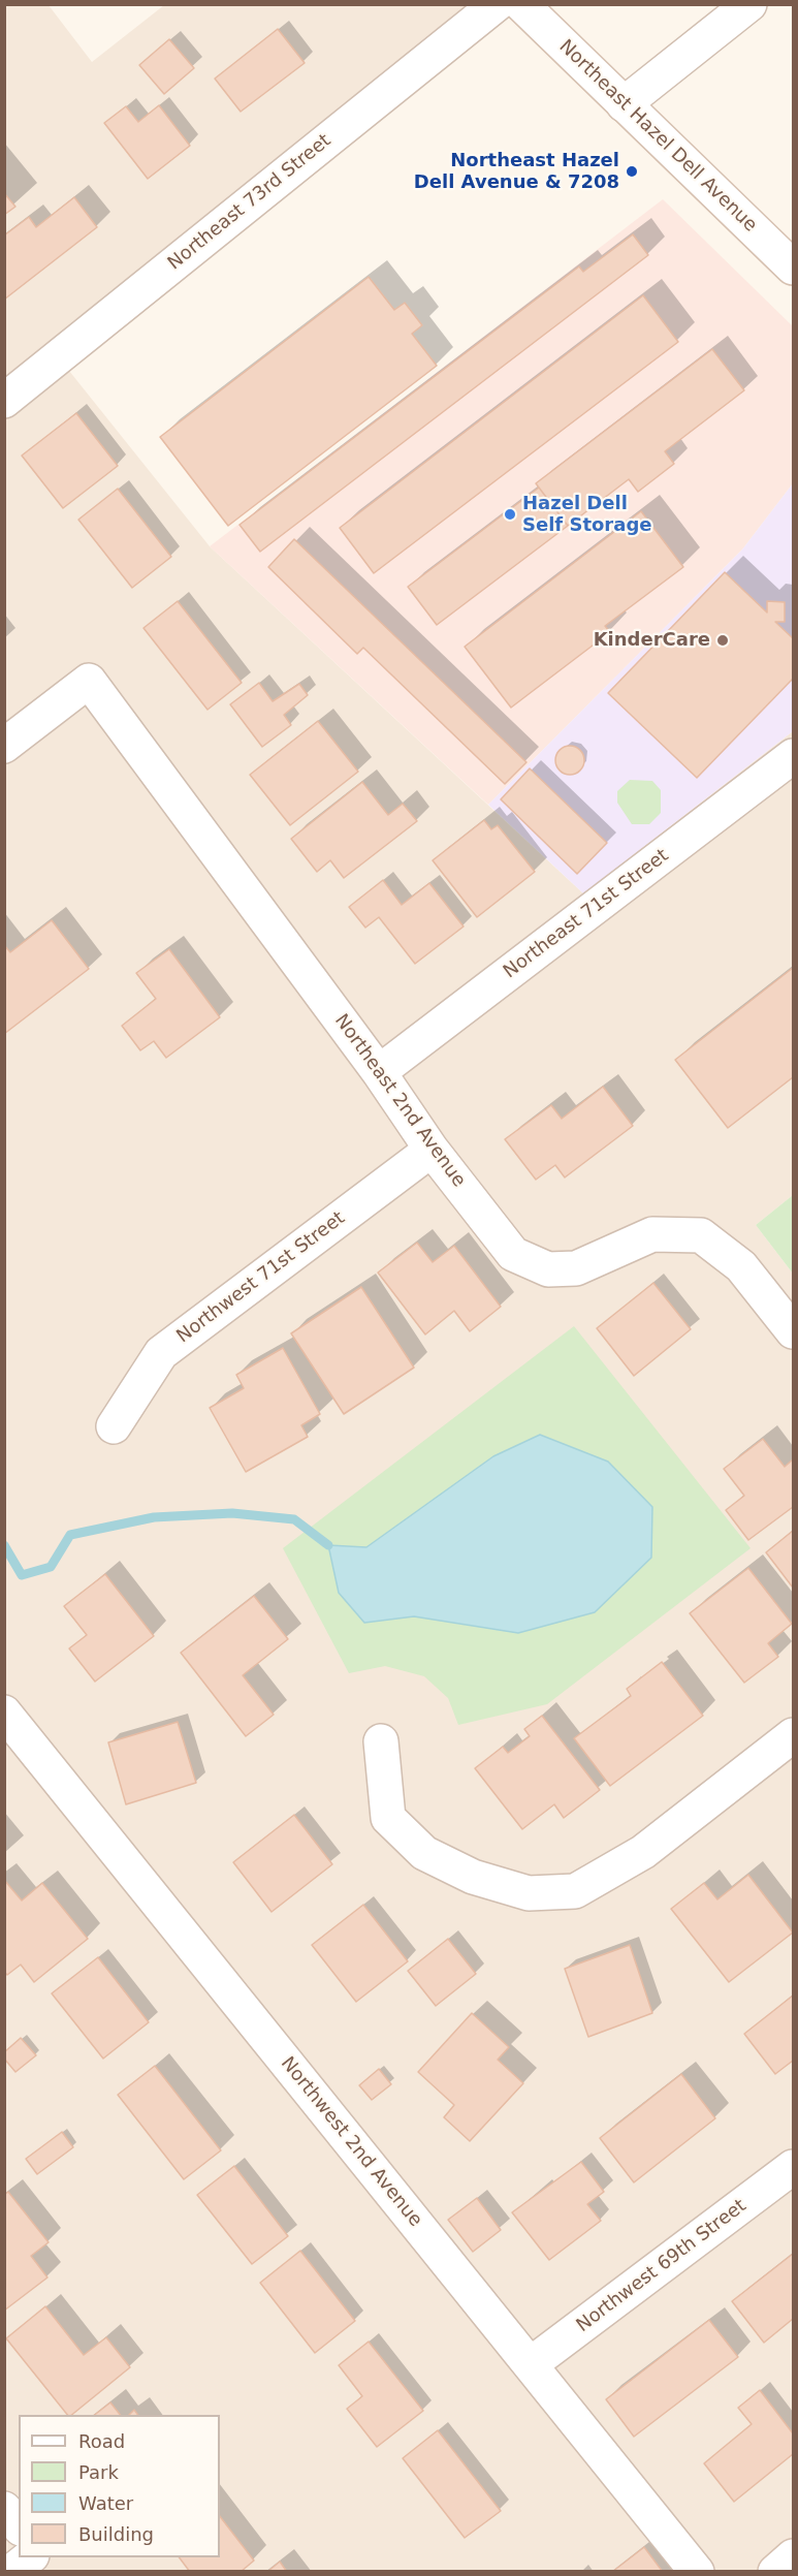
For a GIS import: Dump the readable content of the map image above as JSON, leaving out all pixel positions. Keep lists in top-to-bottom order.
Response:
{
  "streets": {
    "street": [
      "Northeast Hazel Dell Avenue",
      "Northeast 73rd Street",
      "Northeast 71st Street",
      "Northeast 2nd Avenue",
      "Northwest 71st Street",
      "Northwest 2nd Avenue",
      "Northwest 69th Street"
    ]
  },
  "crossings": [
    ["Northeast 71st Street", "Northeast 2nd Avenue"],
    ["Northeast 2nd Avenue", "Northwest 71st Street"],
    ["Northwest 2nd Avenue", "Northwest 69th Street"]
  ],
  "places": ["Northeast Hazel Dell Avenue & 7208", "Hazel Dell Self Storage", "KinderCare"],
  "legend": [
    "Road",
    "Park",
    "Water",
    "Building"
  ]
}
